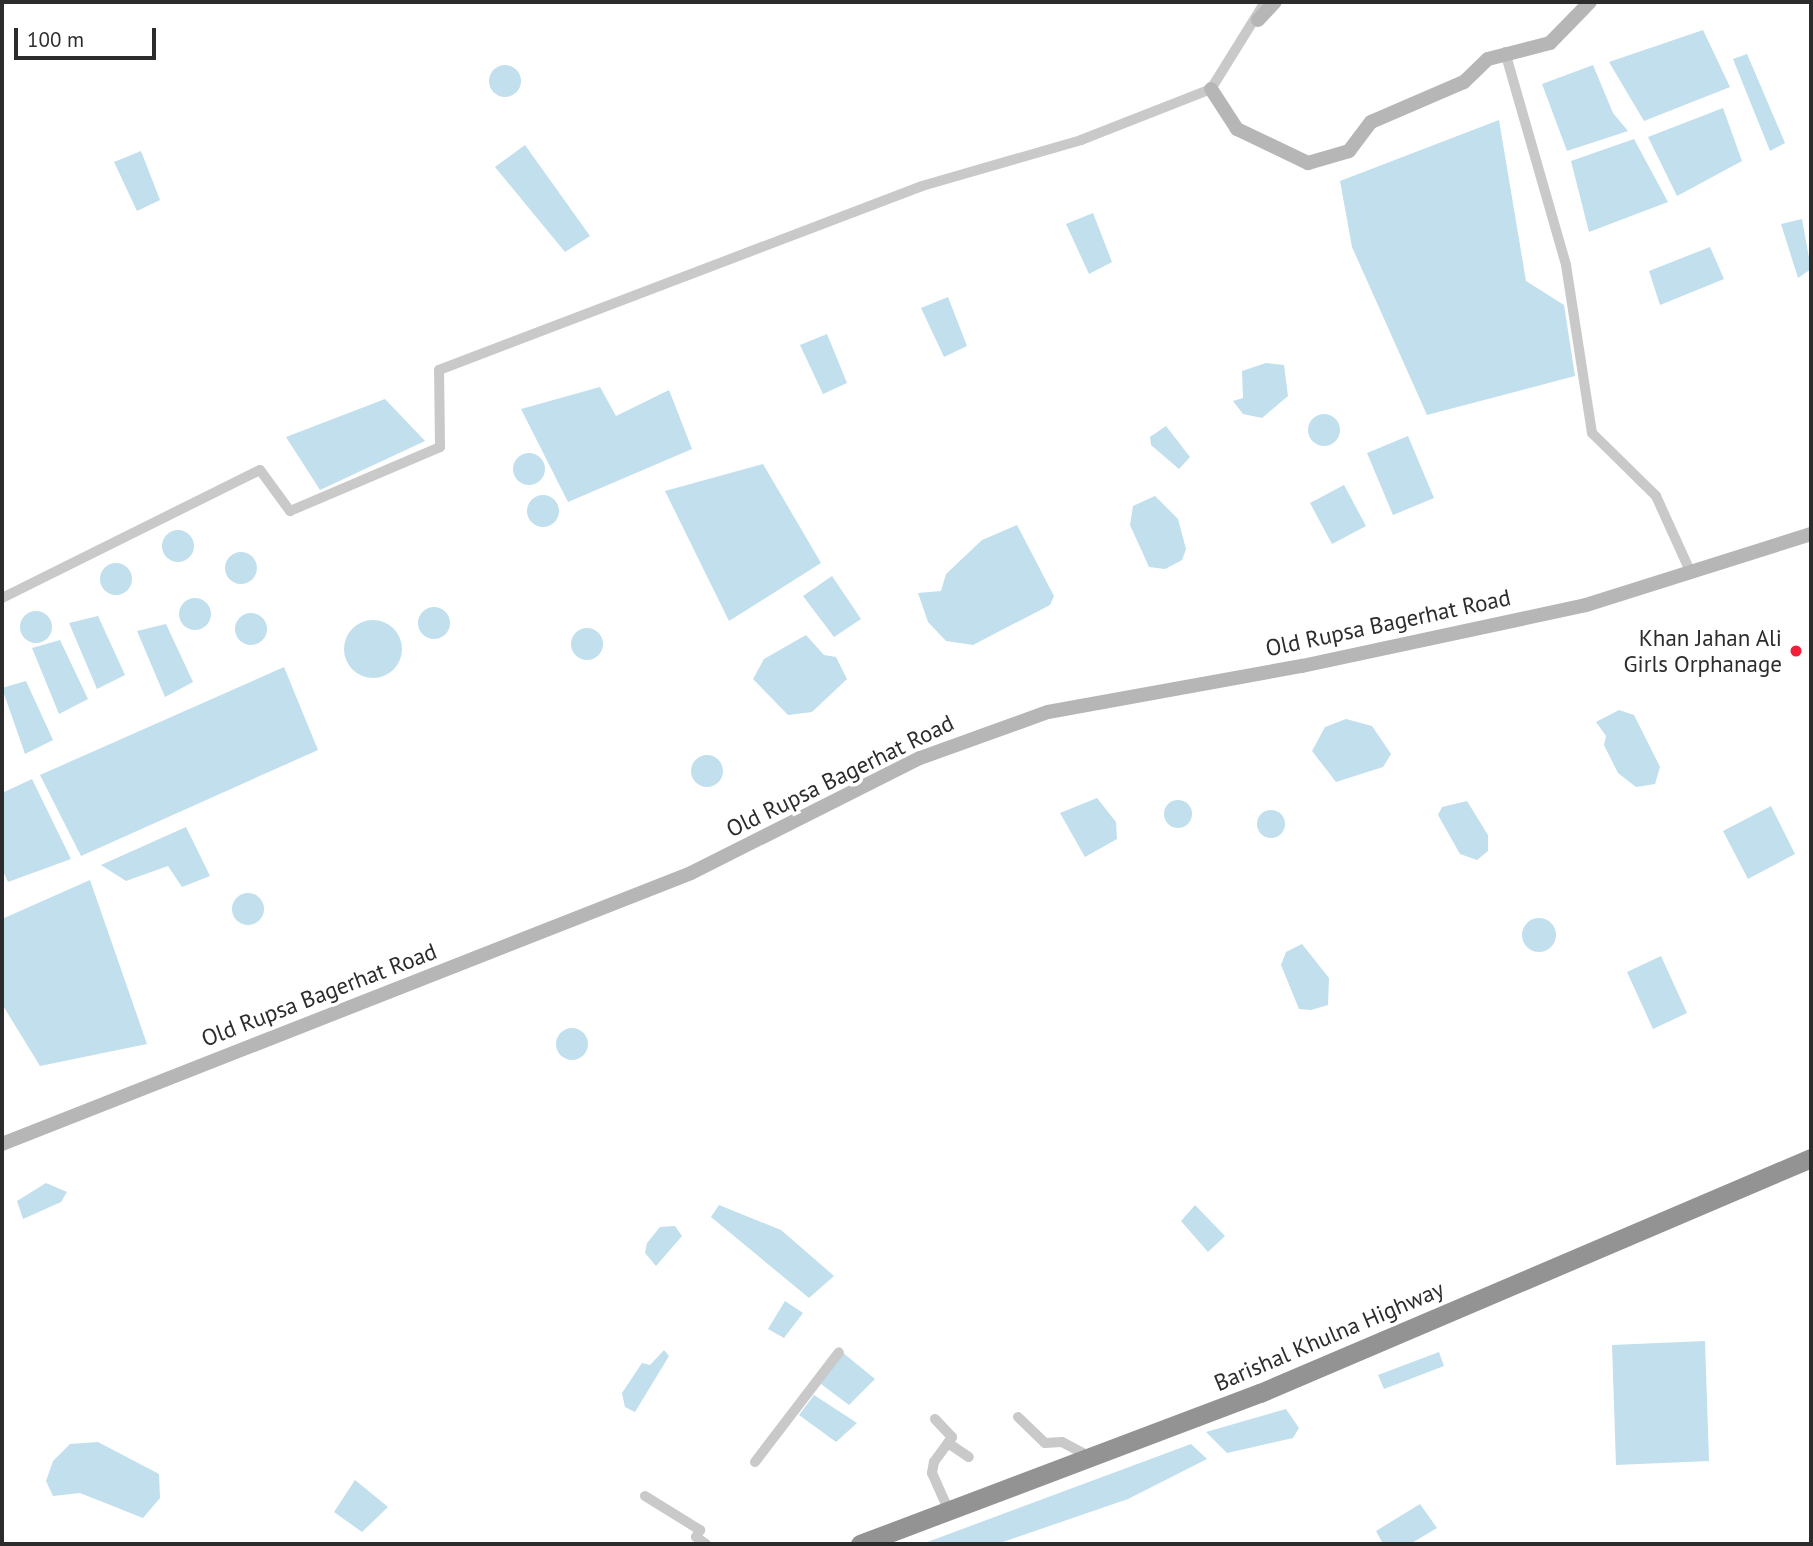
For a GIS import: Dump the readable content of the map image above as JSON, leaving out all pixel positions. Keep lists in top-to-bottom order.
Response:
{
  "streets": {
    "highway": ["Barishal Khulna Highway"],
    "street": ["Old Rupsa Bagerhat Road"]
  },
  "places": ["Khan Jahan Ali Girls Orphanage"],
  "scale_bar": "100 m"
}
